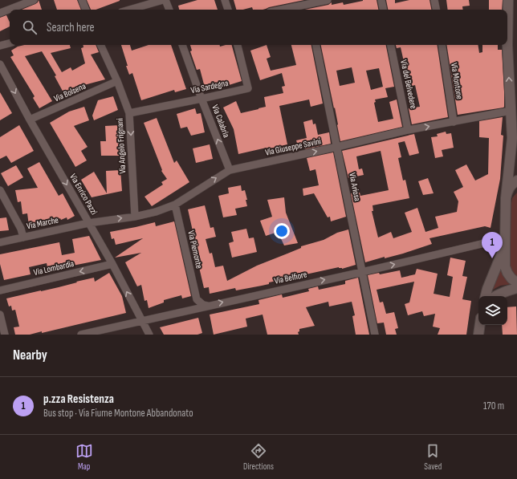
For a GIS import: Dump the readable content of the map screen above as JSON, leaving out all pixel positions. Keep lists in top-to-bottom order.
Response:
{
  "streets": {
    "street": [
      "Via Montone",
      "Via del Belvedere",
      "Via Sardegna",
      "Via Bolsena",
      "Via Calabria",
      "Via Angelo Frignani",
      "Via Giuseppe Savini",
      "Via Ariosa",
      "Via Enrico Pazzi",
      "Via Marche",
      "Via Piemonte",
      "Via Lombardia",
      "Via Belfiore"
    ]
  },
  "crossings": [
    ["Via Montone", "Via Giuseppe Savini"],
    ["Via del Belvedere", "Via Giuseppe Savini"],
    ["Via Sardegna", "Via Calabria"],
    ["Via Sardegna", "Via Angelo Frignani"],
    ["Via Bolsena", "Via Angelo Frignani"],
    ["Via Bolsena", "Via Enrico Pazzi"],
    ["Via Calabria", "Via Giuseppe Savini"],
    ["Via Angelo Frignani", "Via Giuseppe Savini"],
    ["Via Giuseppe Savini", "Via Ariosa"],
    ["Via Giuseppe Savini", "Via Enrico Pazzi"],
    ["Via Giuseppe Savini", "Via Marche"],
    ["Via Giuseppe Savini", "Via Piemonte"],
    ["Via Ariosa", "Via Belfiore"],
    ["Via Enrico Pazzi", "Via Marche"],
    ["Via Enrico Pazzi", "Via Lombardia"],
    ["Via Enrico Pazzi", "Via Belfiore"]
  ],
  "one_way": [
    "Via Calabria",
    "Via Angelo Frignani",
    "Via Giuseppe Savini",
    "Via Lombardia",
    "Via Belfiore"
  ],
  "page": {
    "search": "Search here",
    "pins": "1",
    "heading": "Nearby",
    "list": [
      {
        "mark": "1",
        "name": "p.zza Resistenza",
        "note": "Bus stop · Via Fiume Montone Abbandonato",
        "value": "170 m"
      }
    ],
    "nav": ["Map", "Directions", "Saved"]
  }
}
